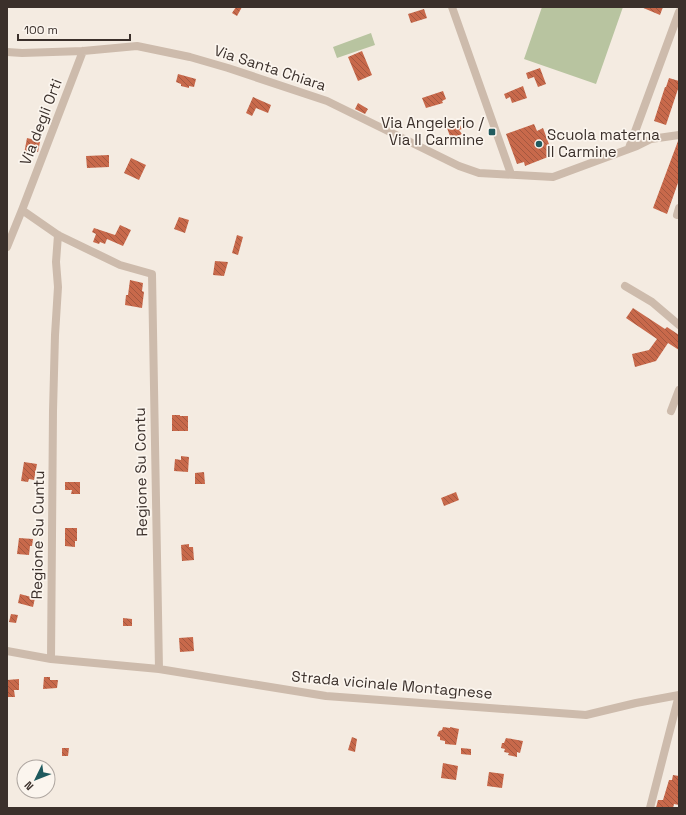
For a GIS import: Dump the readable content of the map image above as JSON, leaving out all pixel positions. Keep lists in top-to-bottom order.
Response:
{
  "streets": {
    "street": [
      "Via Santa Chiara",
      "Via degli Orti",
      "Regione Su Contu",
      "Regione Su Cuntu",
      "Strada vicinale Montagnese"
    ]
  },
  "crossings": [
    ["Via Santa Chiara", "Via degli Orti"],
    ["Regione Su Contu", "Regione Su Cuntu"],
    ["Regione Su Contu", "Strada vicinale Montagnese"],
    ["Regione Su Cuntu", "Strada vicinale Montagnese"]
  ],
  "places": {
    "transit": ["Via Angelerio / Via Il Carmine"],
    "other": ["Scuola materna Il Carmine"]
  },
  "scale_bar": "100 m",
  "north": "bottom left"
}
